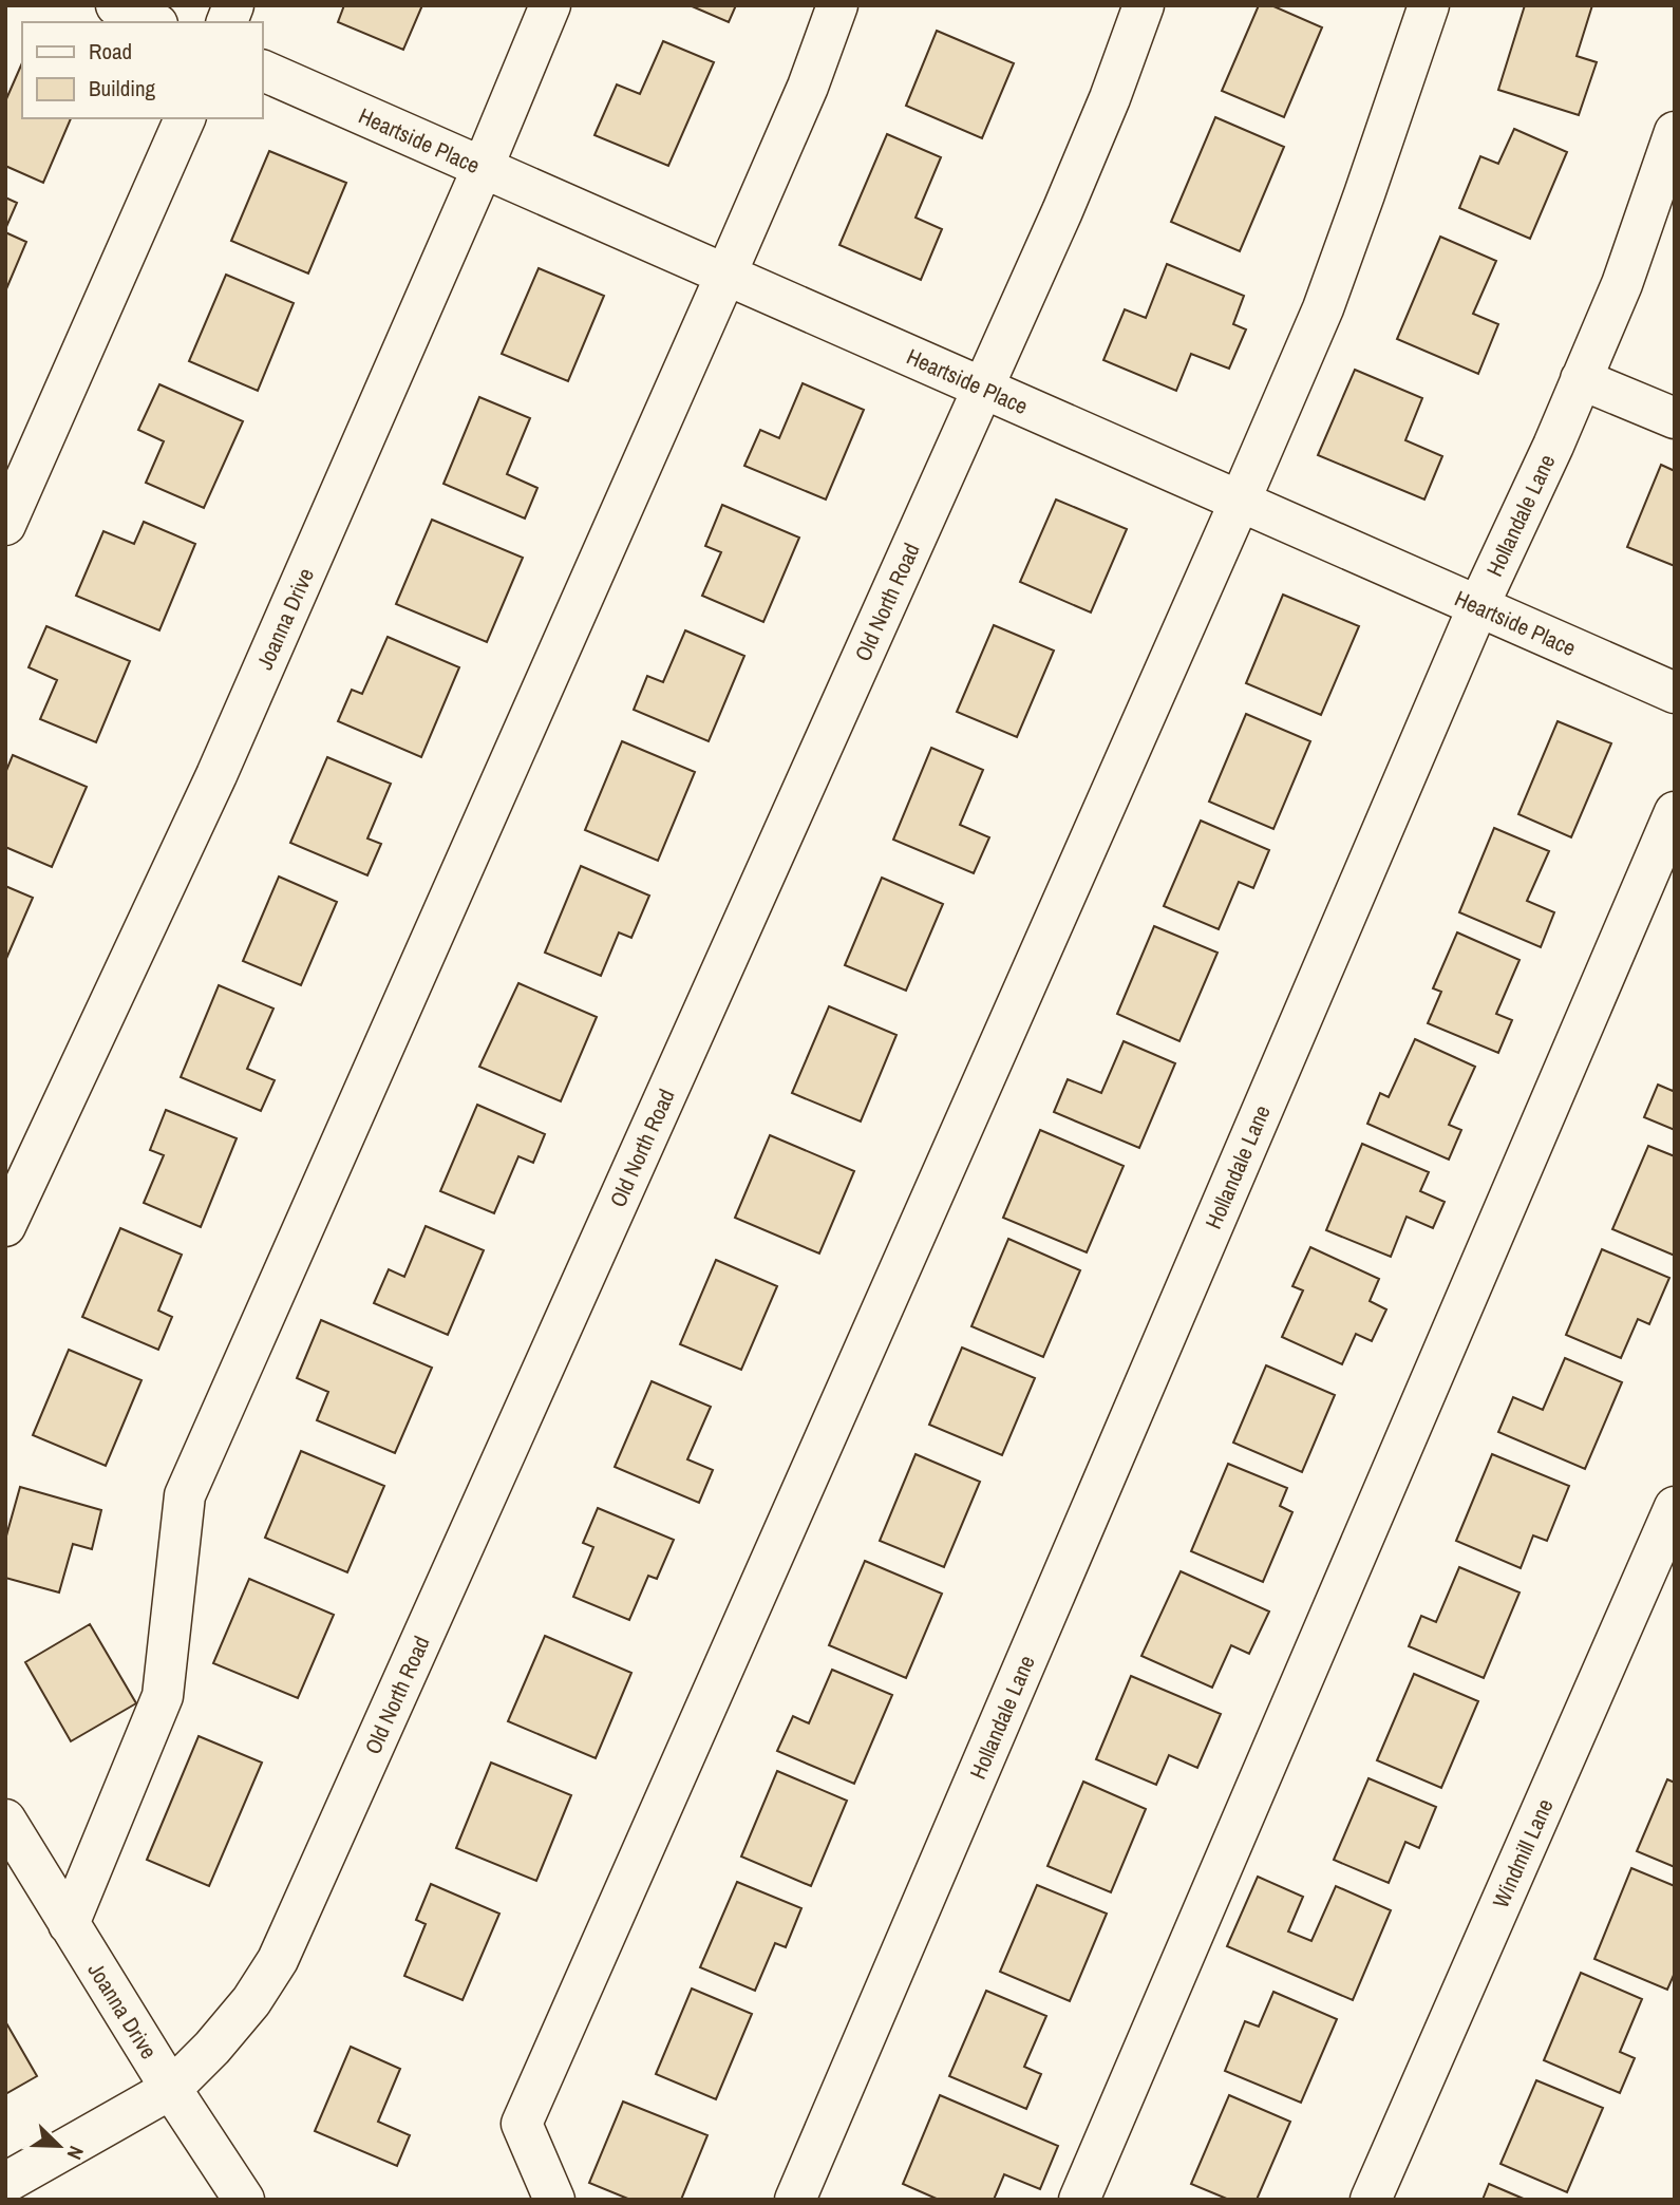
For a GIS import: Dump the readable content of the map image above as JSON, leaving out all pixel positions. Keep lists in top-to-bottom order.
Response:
{
  "streets": {
    "street": [
      "Heartside Place",
      "Hollandale Lane",
      "Old North Road",
      "Joanna Drive",
      "Windmill Lane"
    ]
  },
  "crossings": [
    ["Heartside Place", "Hollandale Lane"],
    ["Heartside Place", "Old North Road"],
    ["Heartside Place", "Joanna Drive"],
    ["Old North Road", "Joanna Drive"]
  ],
  "legend": ["Road", "Building"],
  "north": "bottom right"
}
